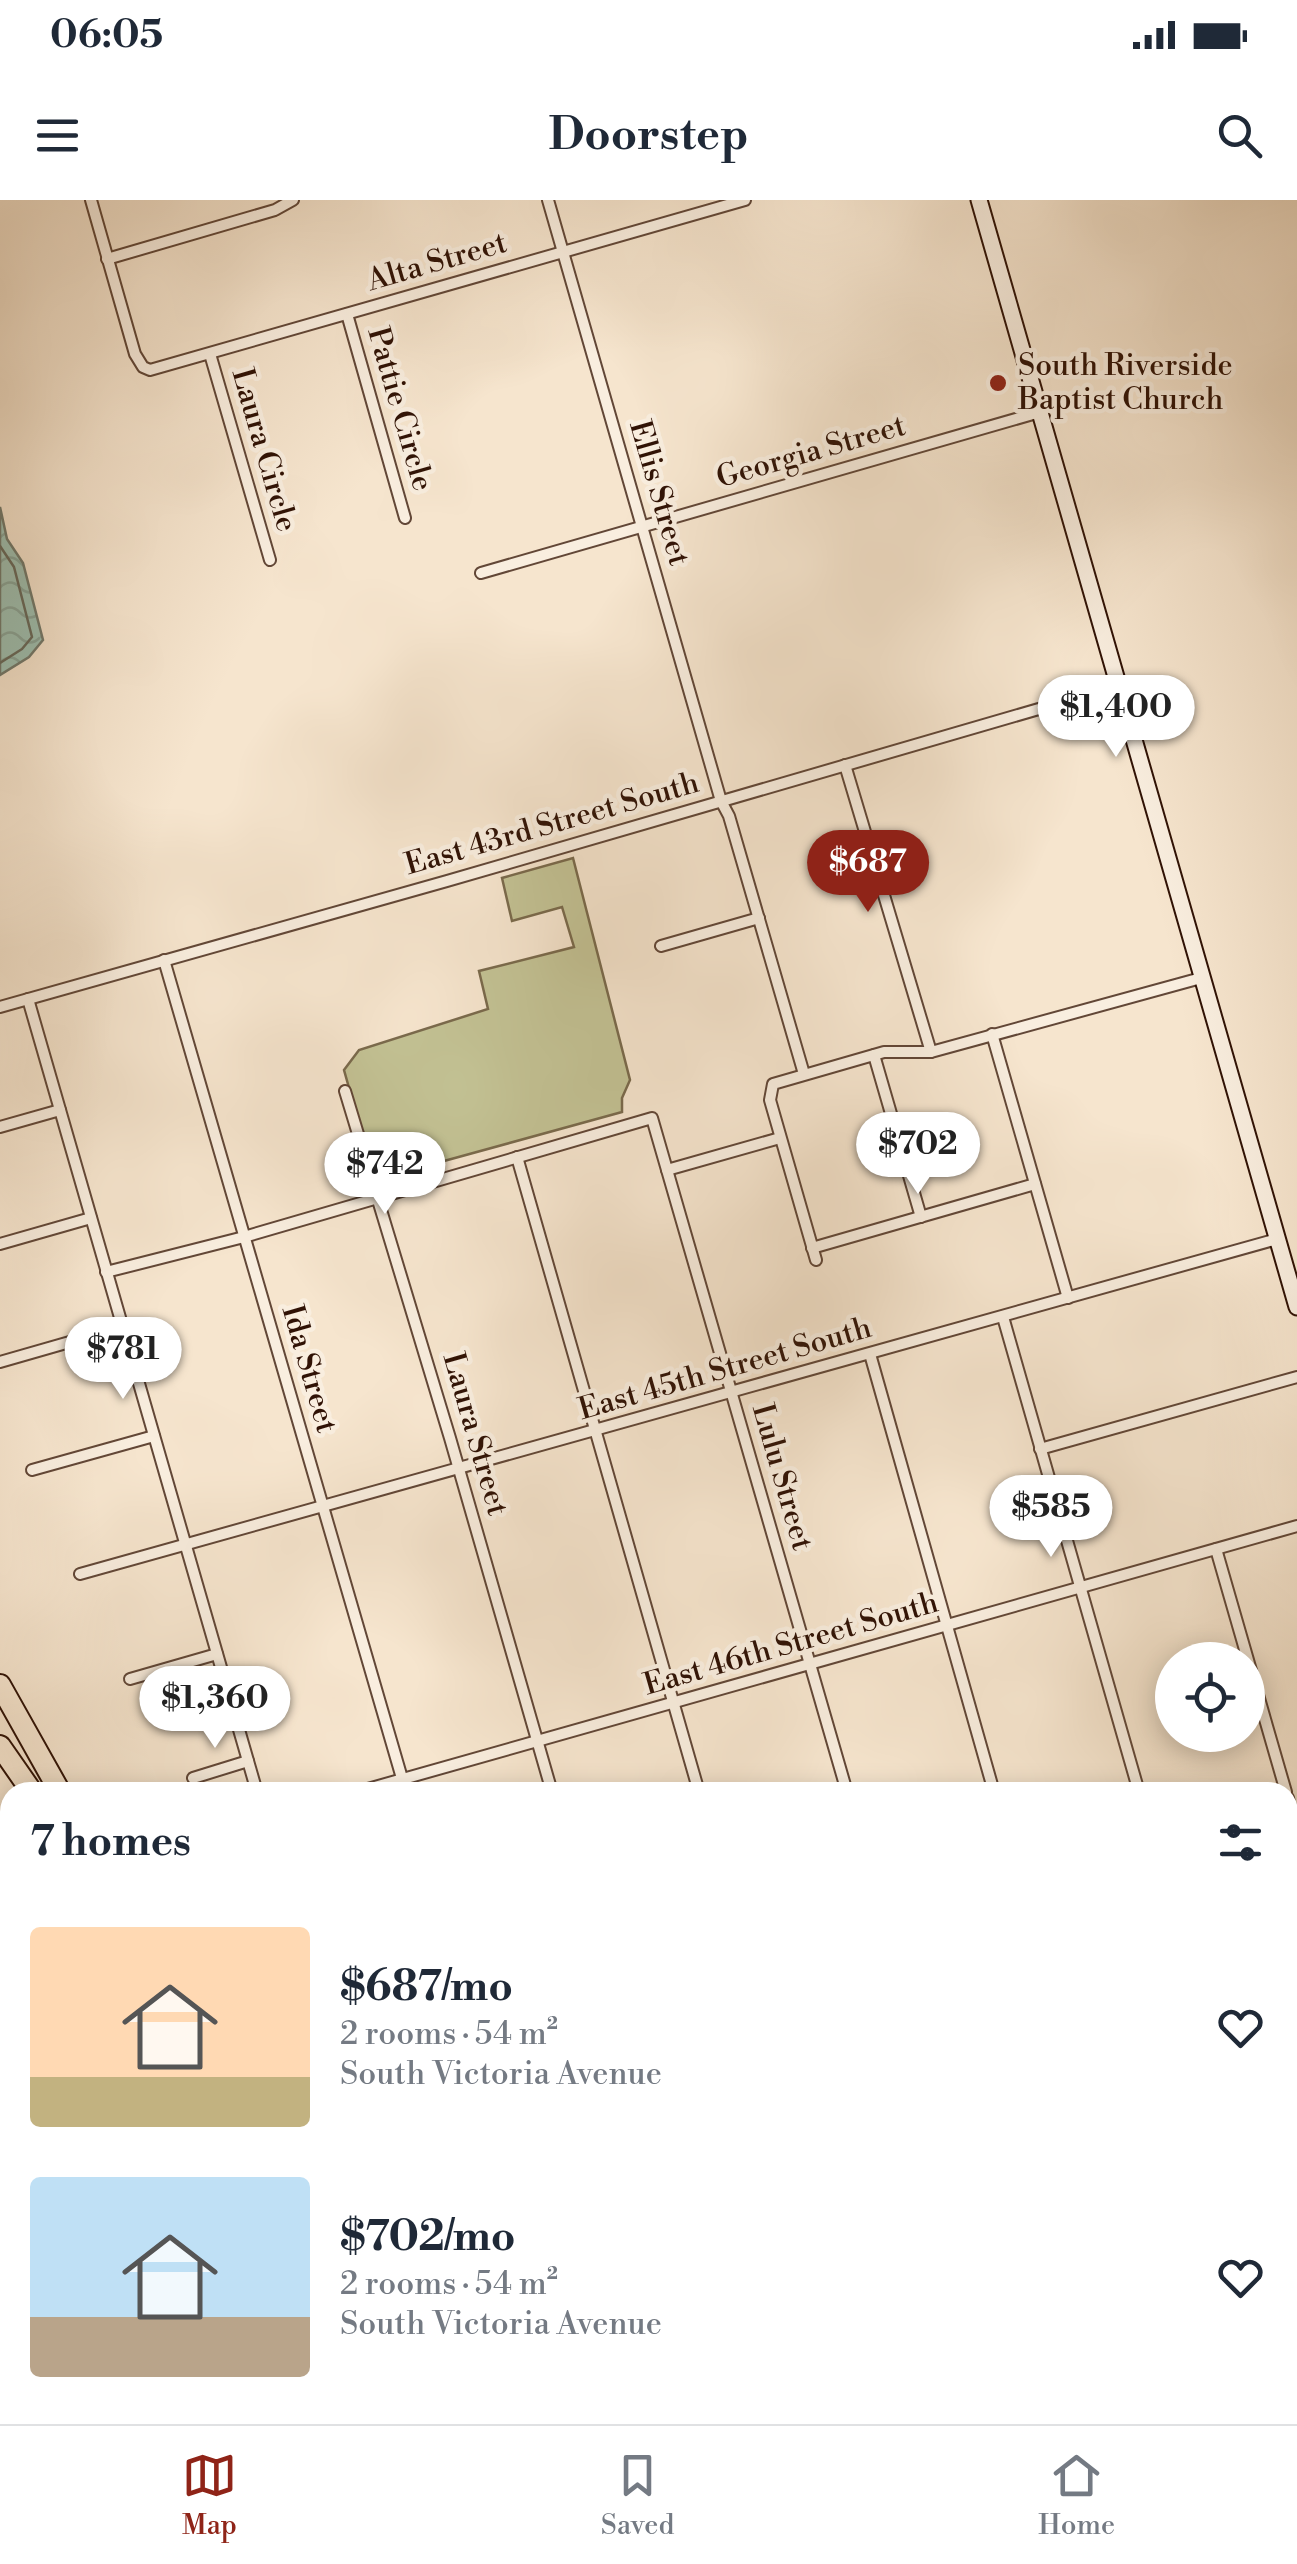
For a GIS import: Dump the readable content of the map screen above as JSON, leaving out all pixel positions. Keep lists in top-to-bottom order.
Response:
{
  "streets": {
    "street": [
      "Alta Street",
      "Pattie Circle",
      "Laura Circle",
      "Georgia Street",
      "Ellis Street",
      "East 43rd Street South",
      "Ida Street",
      "East 45th Street South",
      "Laura Street",
      "Lulu Street",
      "East 46th Street South"
    ]
  },
  "crossings": [
    ["Alta Street", "Pattie Circle"],
    ["Alta Street", "Laura Circle"],
    ["Alta Street", "Ellis Street"],
    ["Georgia Street", "Ellis Street"],
    ["Ellis Street", "East 43rd Street South"],
    ["East 43rd Street South", "Ida Street"],
    ["Ida Street", "East 45th Street South"],
    ["Ida Street", "East 46th Street South"],
    ["East 45th Street South", "Laura Street"],
    ["East 45th Street South", "Lulu Street"],
    ["Laura Street", "East 46th Street South"],
    ["Lulu Street", "East 46th Street South"]
  ],
  "places": ["South Riverside Baptist Church"],
  "page": {
    "status": "06:05",
    "header": "Doorstep",
    "price": [
      "$1,400",
      "$687",
      "$702",
      "$742",
      "$781",
      "$585",
      "$1,360"
    ],
    "heading": "7 homes",
    "list": [
      {
        "name": "$687/mo",
        "note": "2 rooms · 54 m² · South Victoria Avenue"
      },
      {
        "name": "$702/mo",
        "note": "2 rooms · 54 m² · South Victoria Avenue"
      }
    ],
    "tabs": ["Map", "Saved", "Home"]
  }
}
